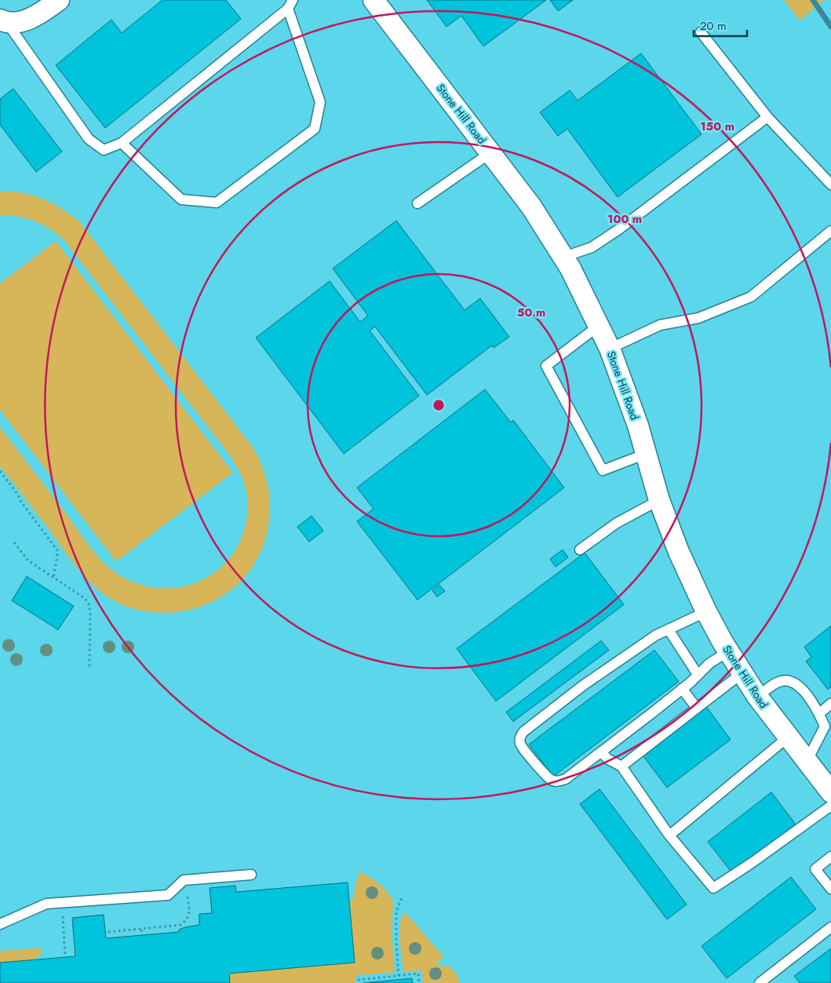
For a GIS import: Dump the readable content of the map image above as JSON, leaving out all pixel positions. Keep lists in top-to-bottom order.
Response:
{
  "streets": {
    "street": ["Stone Hill Road"]
  },
  "scale_bar": "20 m",
  "rings": ["150 m", "100 m", "50 m"]
}
